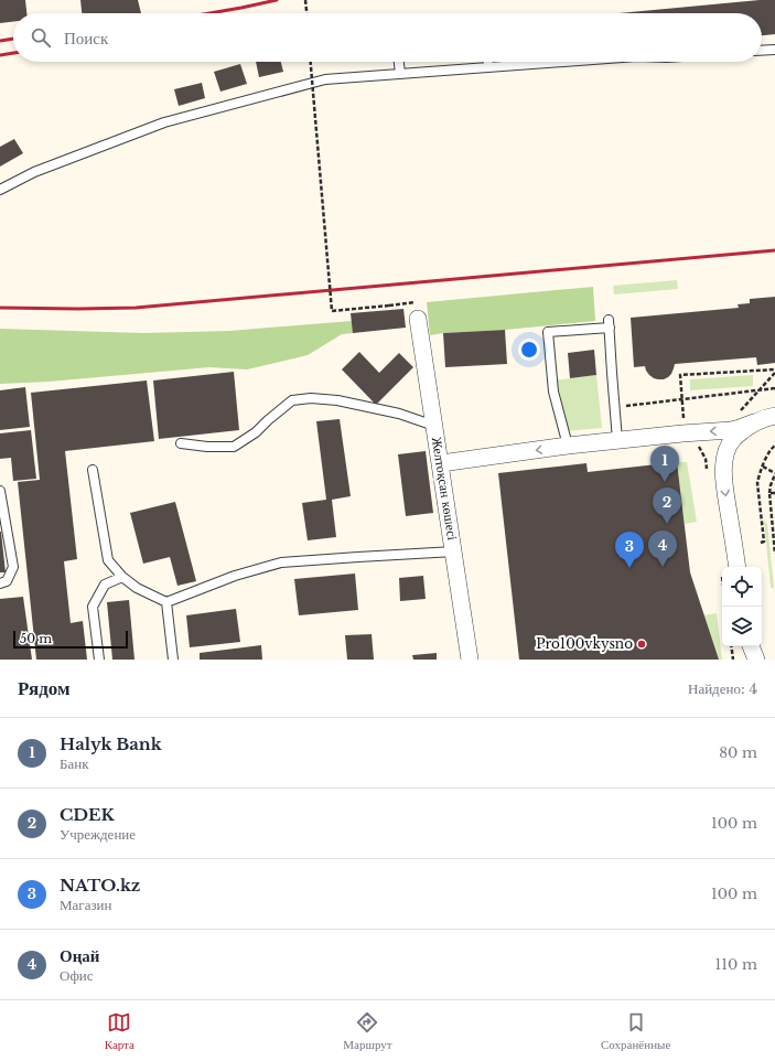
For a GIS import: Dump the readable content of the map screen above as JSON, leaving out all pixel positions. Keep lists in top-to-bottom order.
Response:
{
  "streets": {
    "street": ["Желтоқсан көшесі"]
  },
  "places": ["Pro100vkysno"],
  "scale_bar": "50 m",
  "page": {
    "search": "Поиск",
    "pins": [
      "1",
      "2",
      "4",
      "3"
    ],
    "scale": "50 m",
    "heading": ["Рядом", "Найдено: 4"],
    "list": [
      {
        "mark": "1",
        "name": "Halyk Bank",
        "note": "Банк",
        "value": "80 m"
      },
      {
        "mark": "2",
        "name": "CDEK",
        "note": "Учреждение",
        "value": "100 m"
      },
      {
        "mark": "3",
        "name": "NATO.kz",
        "note": "Магазин",
        "value": "100 m"
      },
      {
        "mark": "4",
        "name": "Оңай",
        "note": "Офис",
        "value": "110 m"
      }
    ],
    "nav": ["Карта", "Маршрут", "Сохранённые"]
  }
}
